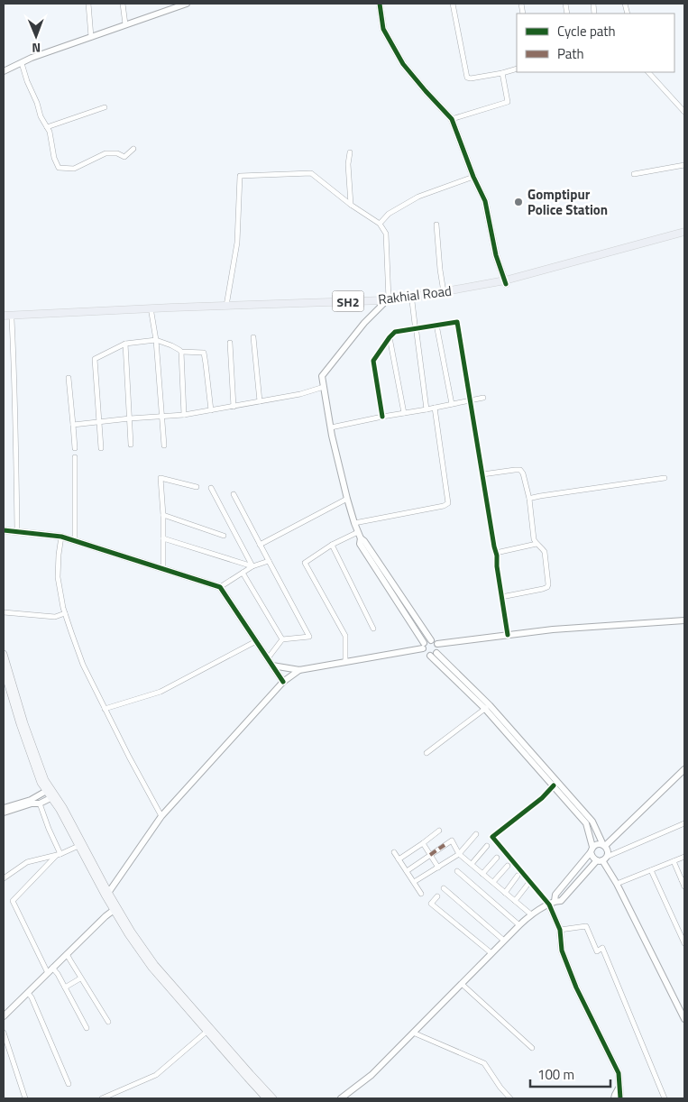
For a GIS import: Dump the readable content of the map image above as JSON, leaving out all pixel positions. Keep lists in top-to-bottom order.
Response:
{
  "streets": {
    "main road": ["Rakhial Road", "SH2"]
  },
  "places": ["Gomptipur Police Station"],
  "legend": ["Cycle path", "Path"],
  "scale_bar": "100 m",
  "north": "bottom"
}
